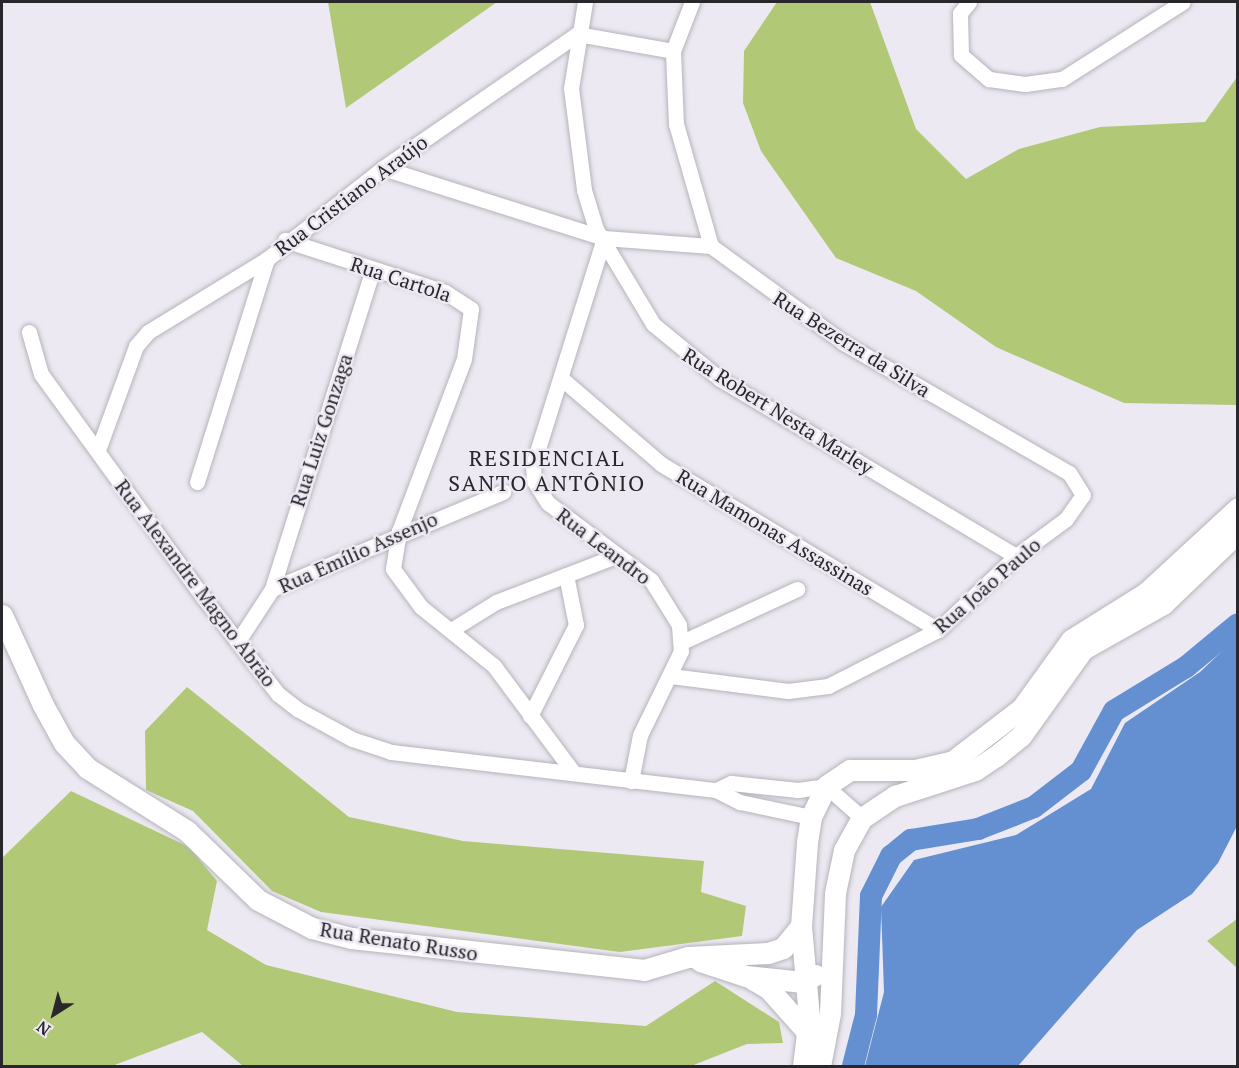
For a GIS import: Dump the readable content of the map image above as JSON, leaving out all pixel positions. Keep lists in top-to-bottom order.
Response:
{
  "streets": {
    "main road": ["Rua Renato Russo"],
    "street": [
      "Rua Cristiano Araújo",
      "Rua Cartola",
      "Rua Bezerra da Silva",
      "Rua Robert Nesta Marley",
      "Rua Luiz Gonzaga",
      "Rua Mamonas Assassinas",
      "Rua Leandro",
      "Rua Emílio Assenjo",
      "Rua Alexandre Magno Abrão",
      "Rua João Paulo"
    ]
  },
  "crossings": [
    ["Rua Cristiano Araújo", "Rua Cartola"],
    ["Rua Cristiano Araújo", "Rua Robert Nesta Marley"],
    ["Rua Cristiano Araújo", "Rua Alexandre Magno Abrão"],
    ["Rua Cartola", "Rua Luiz Gonzaga"],
    ["Rua Cartola", "Rua Emílio Assenjo"],
    ["Rua Cartola", "Rua Alexandre Magno Abrão"],
    ["Rua Bezerra da Silva", "Rua João Paulo"],
    ["Rua Robert Nesta Marley", "Rua Leandro"],
    ["Rua Robert Nesta Marley", "Rua João Paulo"],
    ["Rua Luiz Gonzaga", "Rua Emílio Assenjo"],
    ["Rua Mamonas Assassinas", "Rua Leandro"],
    ["Rua Mamonas Assassinas", "Rua João Paulo"],
    ["Rua Emílio Assenjo", "Rua Alexandre Magno Abrão"]
  ],
  "districts": ["RESIDENCIAL SANTO ANTÔNIO"],
  "north": "bottom left"
}
